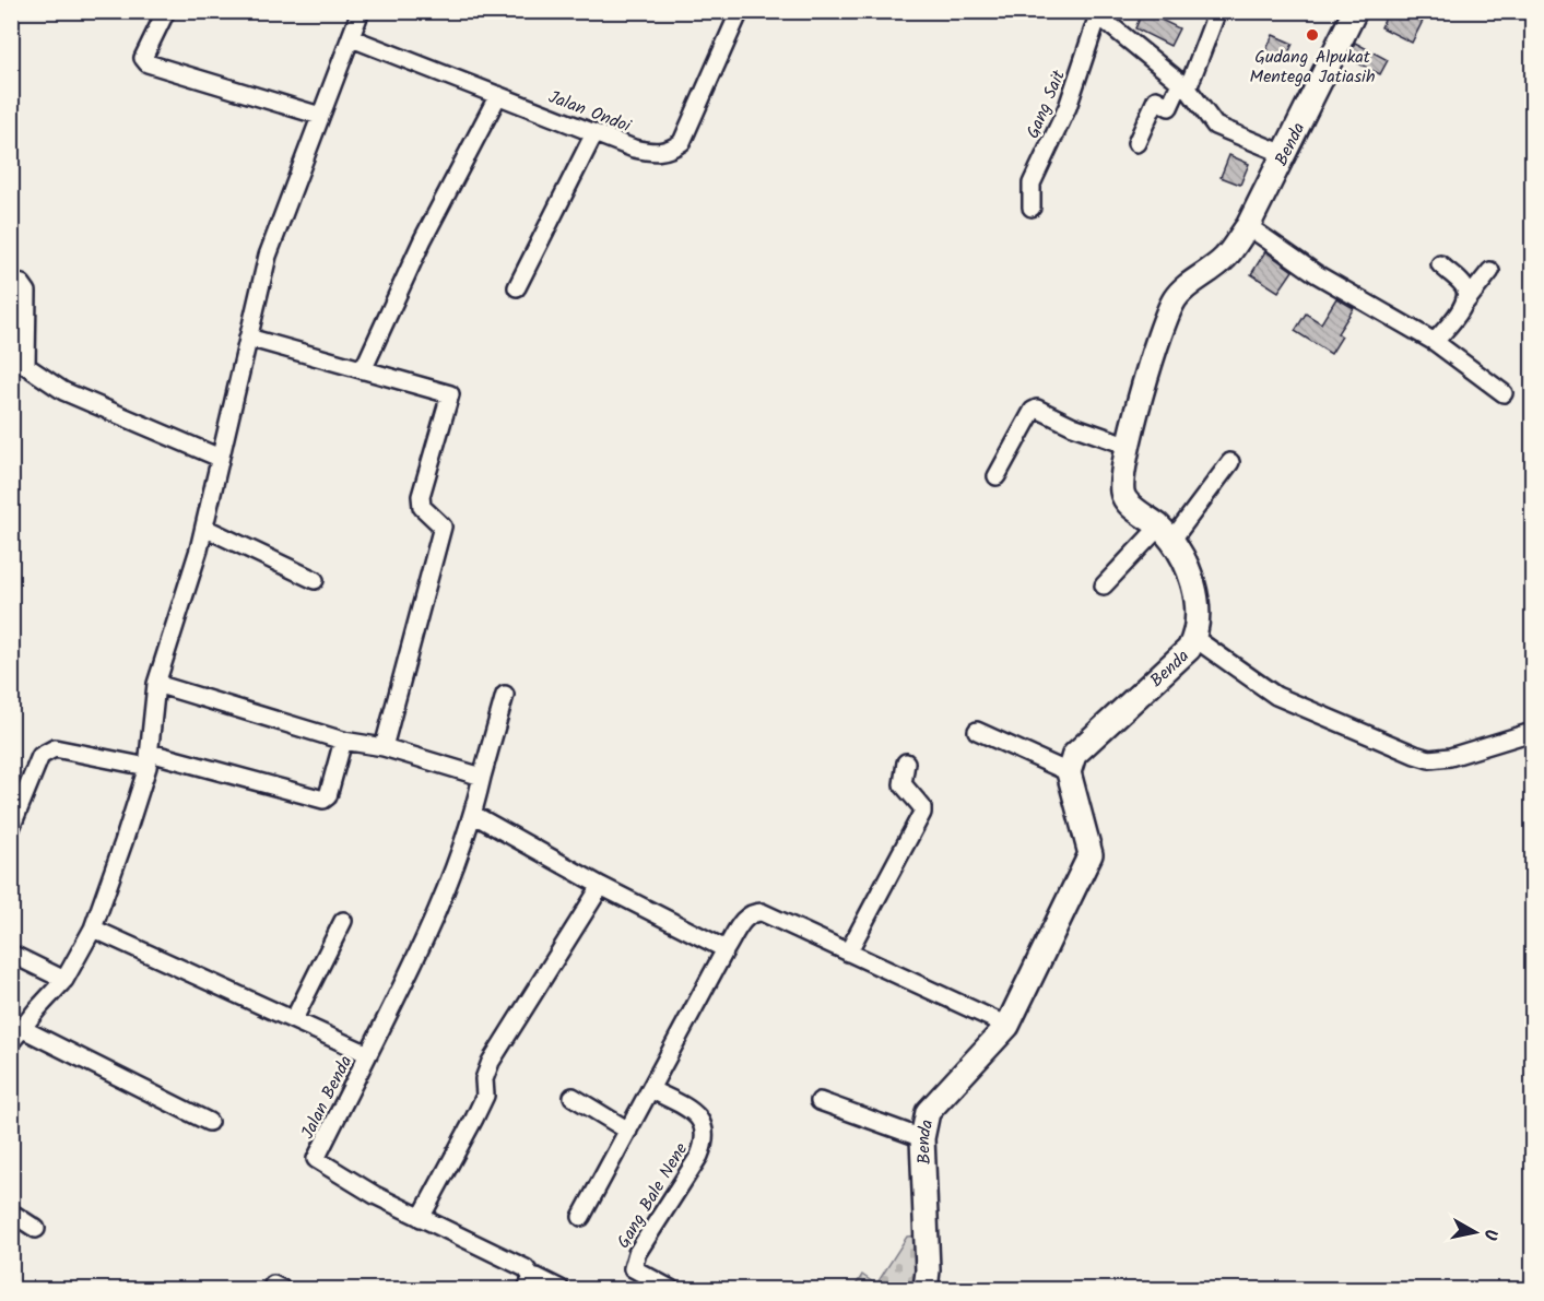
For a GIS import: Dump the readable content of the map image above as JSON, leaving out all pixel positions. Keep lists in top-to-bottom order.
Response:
{
  "streets": {
    "street": [
      "Gang Sait",
      "Jalan Ondoi",
      "Benda",
      "Jalan Benda",
      "Gang Bale Nene"
    ]
  },
  "places": ["Gudang Alpukat Mentega Jatiasih"],
  "north": "right"
}
